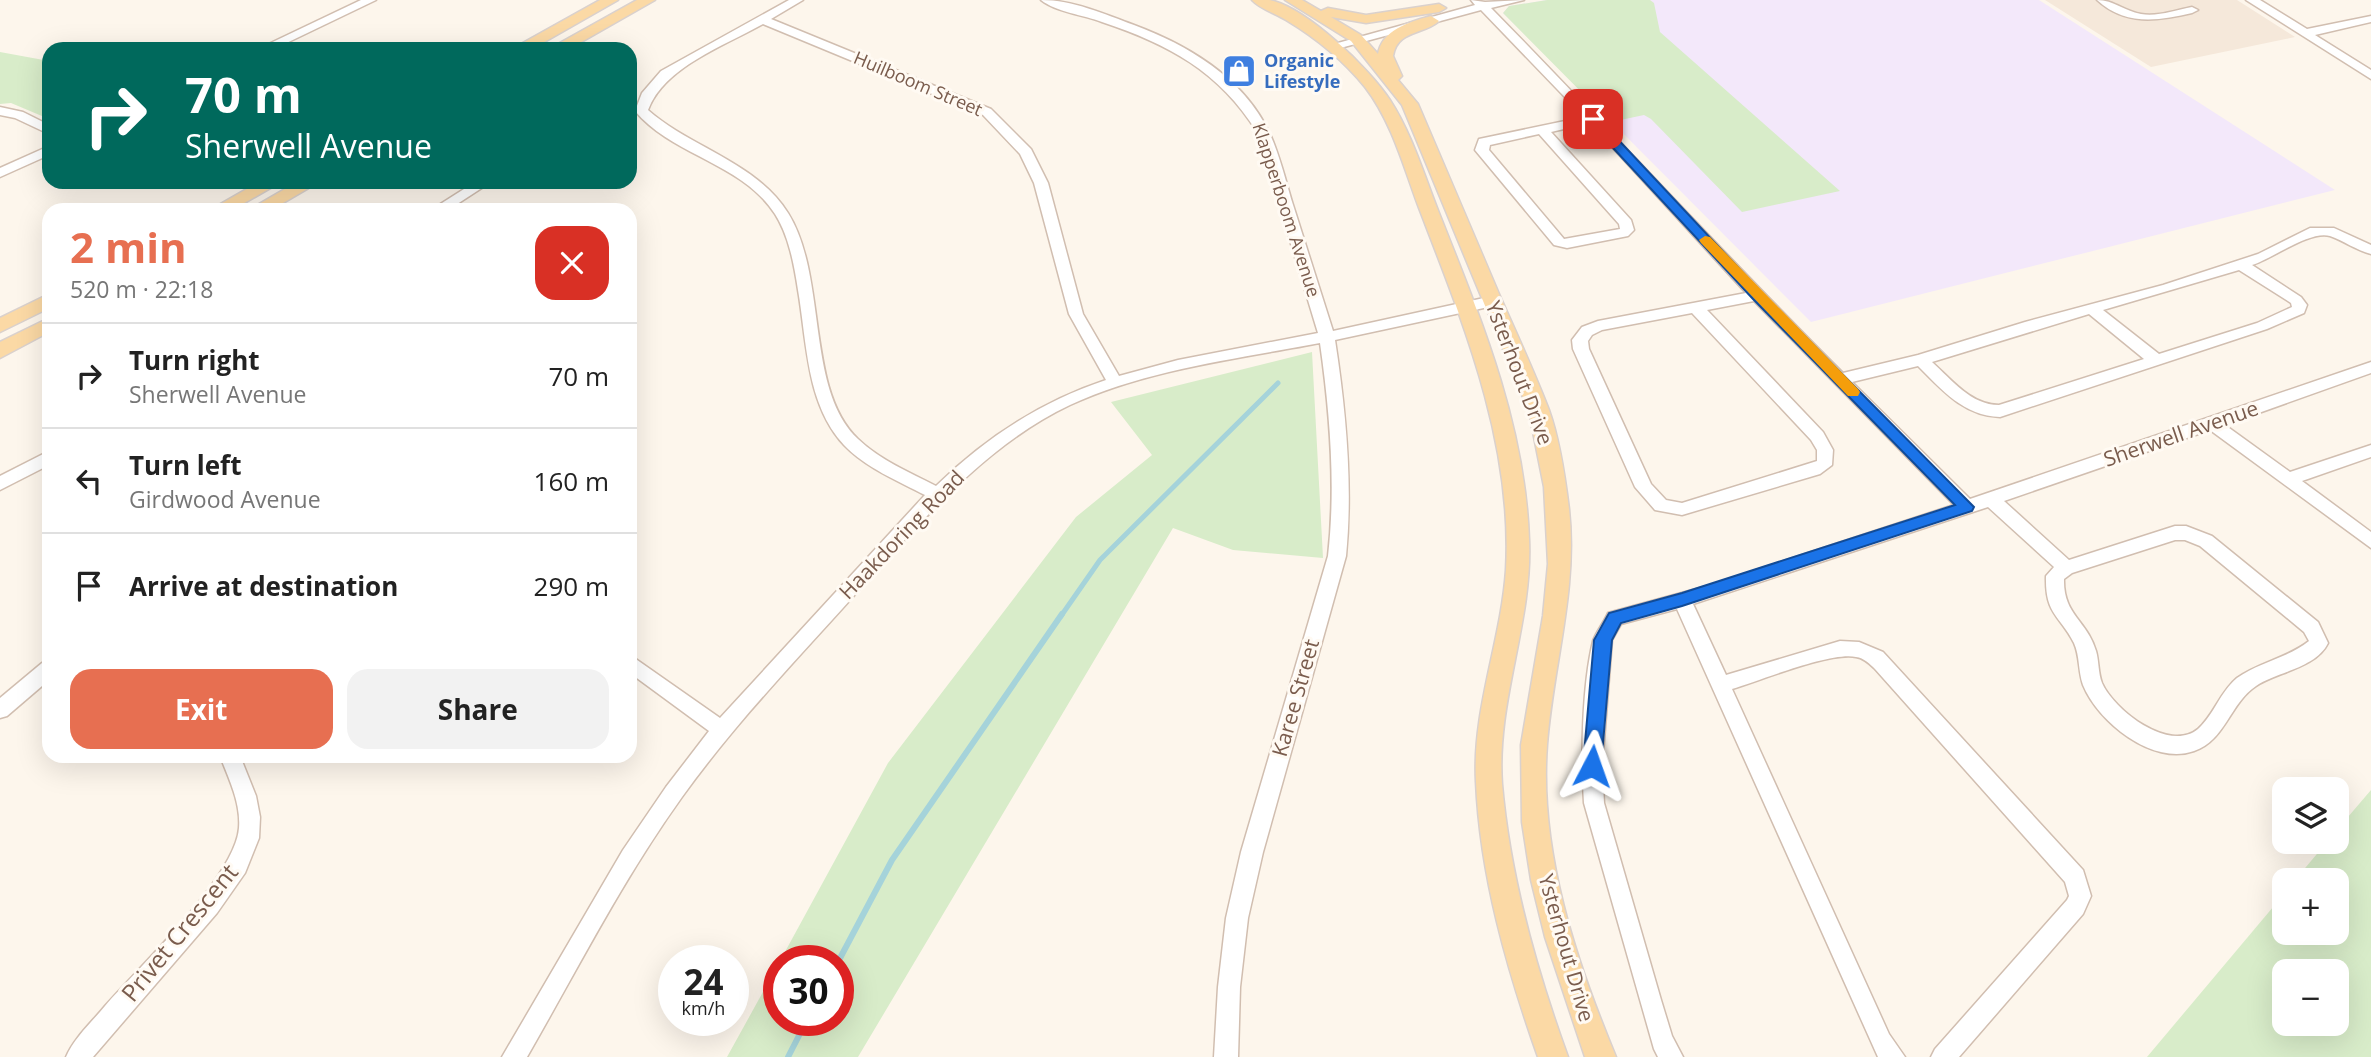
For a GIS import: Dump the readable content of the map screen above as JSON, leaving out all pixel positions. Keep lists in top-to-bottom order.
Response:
{
  "streets": {
    "main road": ["Ysterhout Drive"],
    "street": [
      "Huilboom Street",
      "Klapperboom Avenue",
      "Sherwell Avenue",
      "Haakdoring Road",
      "Karee Street",
      "Privet Crescent"
    ]
  },
  "crossings": [
    ["Huilboom Street", "Haakdoring Road"],
    ["Klapperboom Avenue", "Haakdoring Road"],
    ["Klapperboom Avenue", "Karee Street"],
    ["Ysterhout Drive", "Haakdoring Road"],
    ["Haakdoring Road", "Karee Street"]
  ],
  "places": {
    "shop": ["Organic Lifestyle"]
  },
  "page": {
    "turn": ["70 m", "Sherwell Avenue"],
    "heading": ["2 min", "520 m · 22:18"],
    "list": [
      {
        "name": "Turn right",
        "note": "Sherwell Avenue",
        "value": "70 m"
      },
      {
        "name": "Turn left",
        "note": "Girdwood Avenue",
        "value": "160 m"
      },
      {
        "name": "Arrive at destination",
        "value": "290 m"
      }
    ],
    "buttons": ["Exit", "Share"],
    "map_buttons": ["+", "−"],
    "speed": "24 km/h",
    "limit": "30"
  }
}
